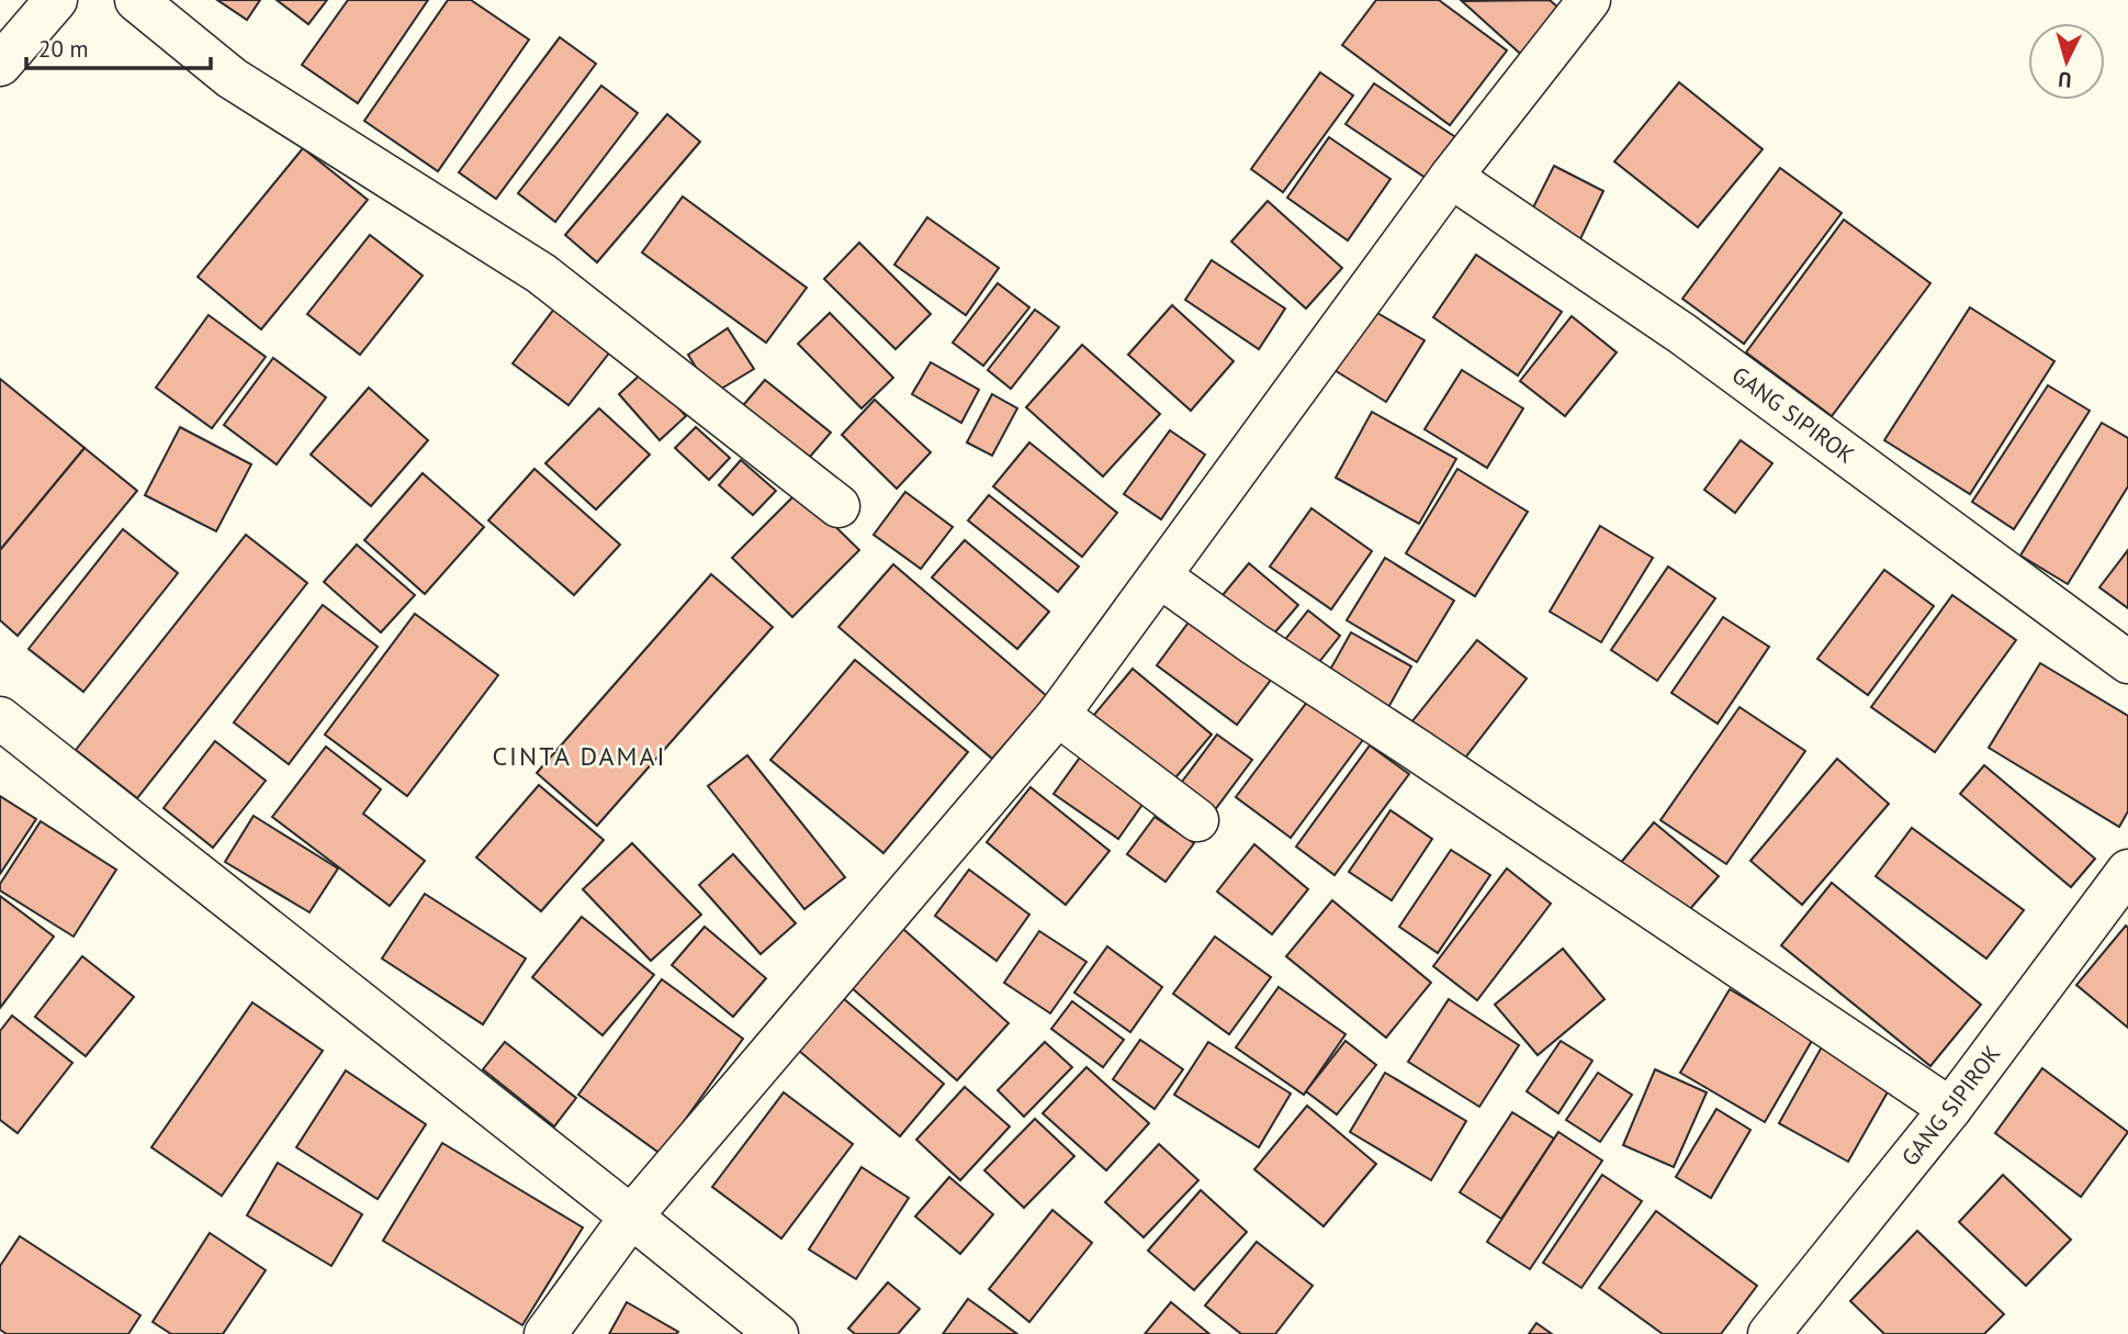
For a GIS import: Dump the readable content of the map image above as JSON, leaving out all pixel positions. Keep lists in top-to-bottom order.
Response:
{
  "streets": {
    "street": ["GANG SIPIROK"]
  },
  "districts": ["CINTA DAMAI"],
  "scale_bar": "20 m",
  "north": "bottom"
}
